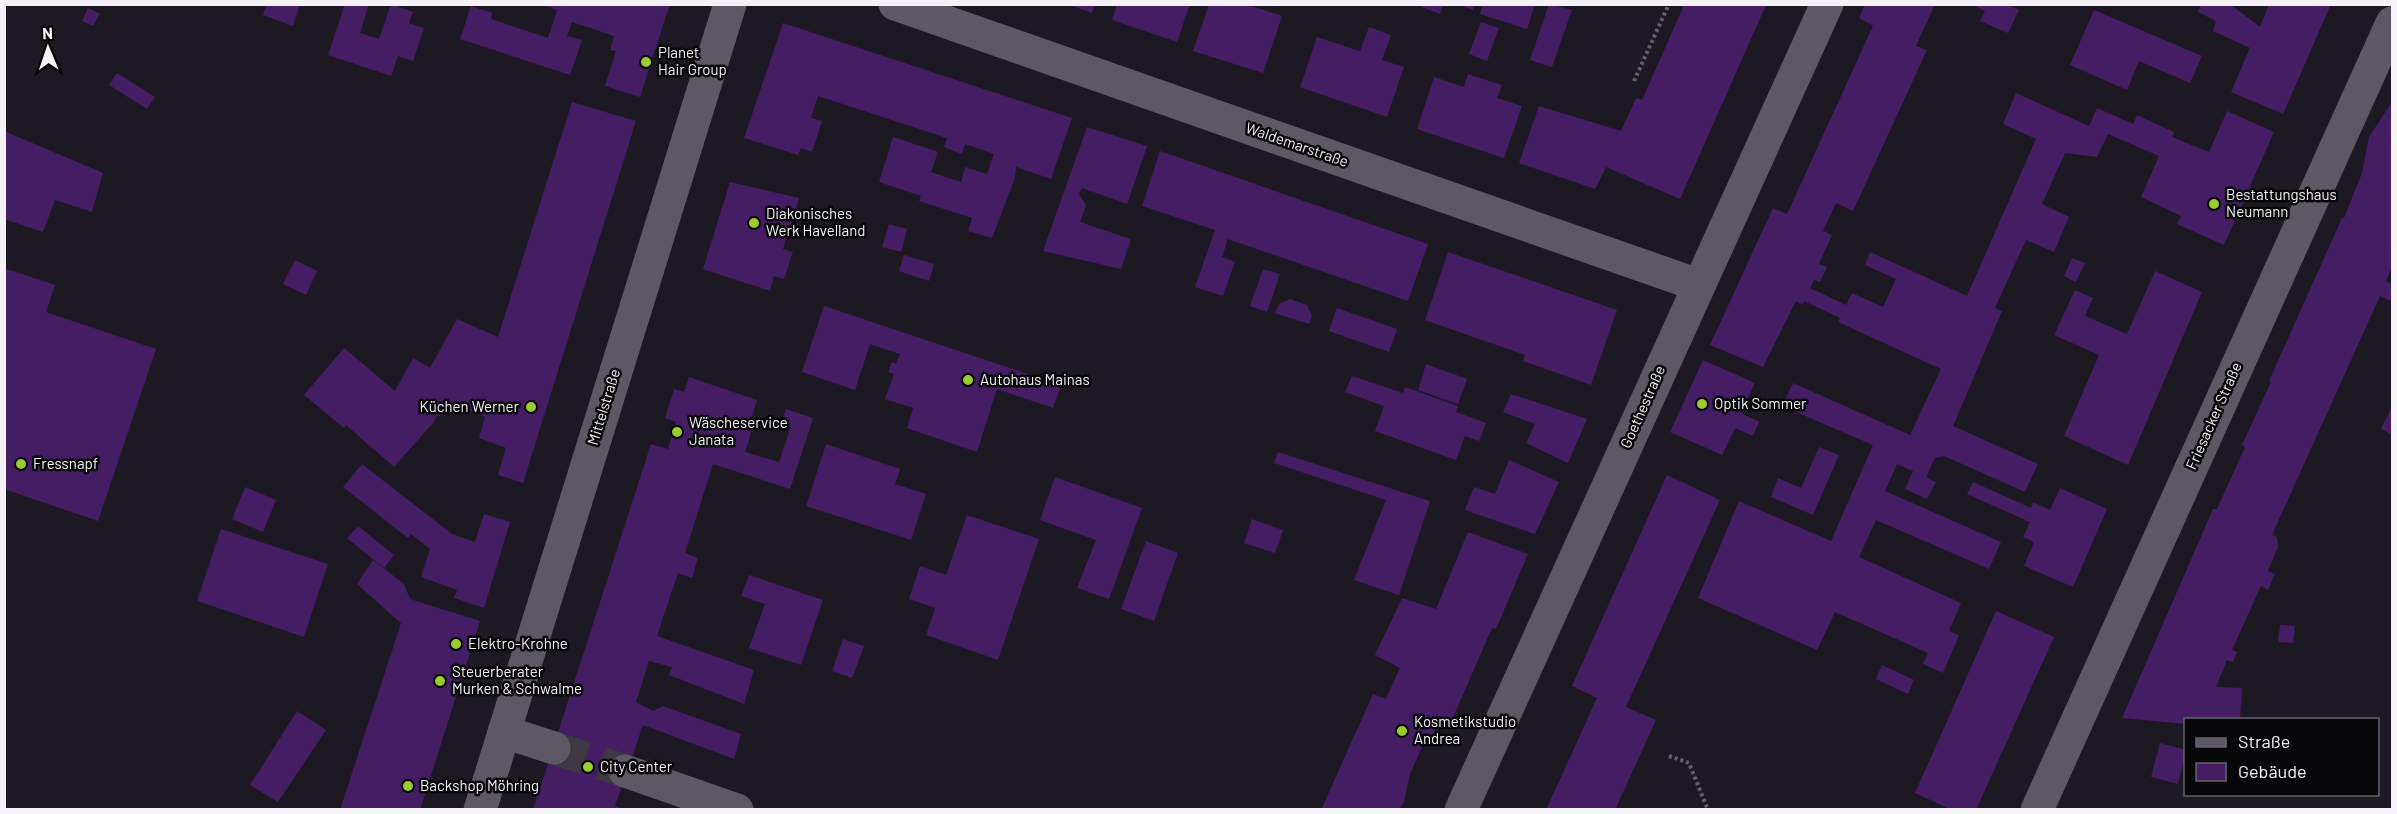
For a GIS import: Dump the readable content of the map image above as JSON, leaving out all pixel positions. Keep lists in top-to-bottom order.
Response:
{
  "streets": {
    "street": [
      "Waldemarstraße",
      "Mittelstraße",
      "Goethestraße",
      "Friesacker Straße"
    ]
  },
  "crossings": [
    ["Waldemarstraße", "Goethestraße"]
  ],
  "places": [
    "Planet Hair Group",
    "Bestattungshaus Neumann",
    "Diakonisches Werk Havelland",
    "Autohaus Mainas",
    "Optik Sommer",
    "Küchen Werner",
    "Wäscheservice Janata",
    "Fressnapf",
    "Elektro-Krohne",
    "Steuerberater Murken & Schwalme",
    "Kosmetikstudio Andrea",
    "City Center",
    "Backshop Möhring"
  ],
  "legend": ["Straße", "Gebäude"],
  "north": "top"
}
